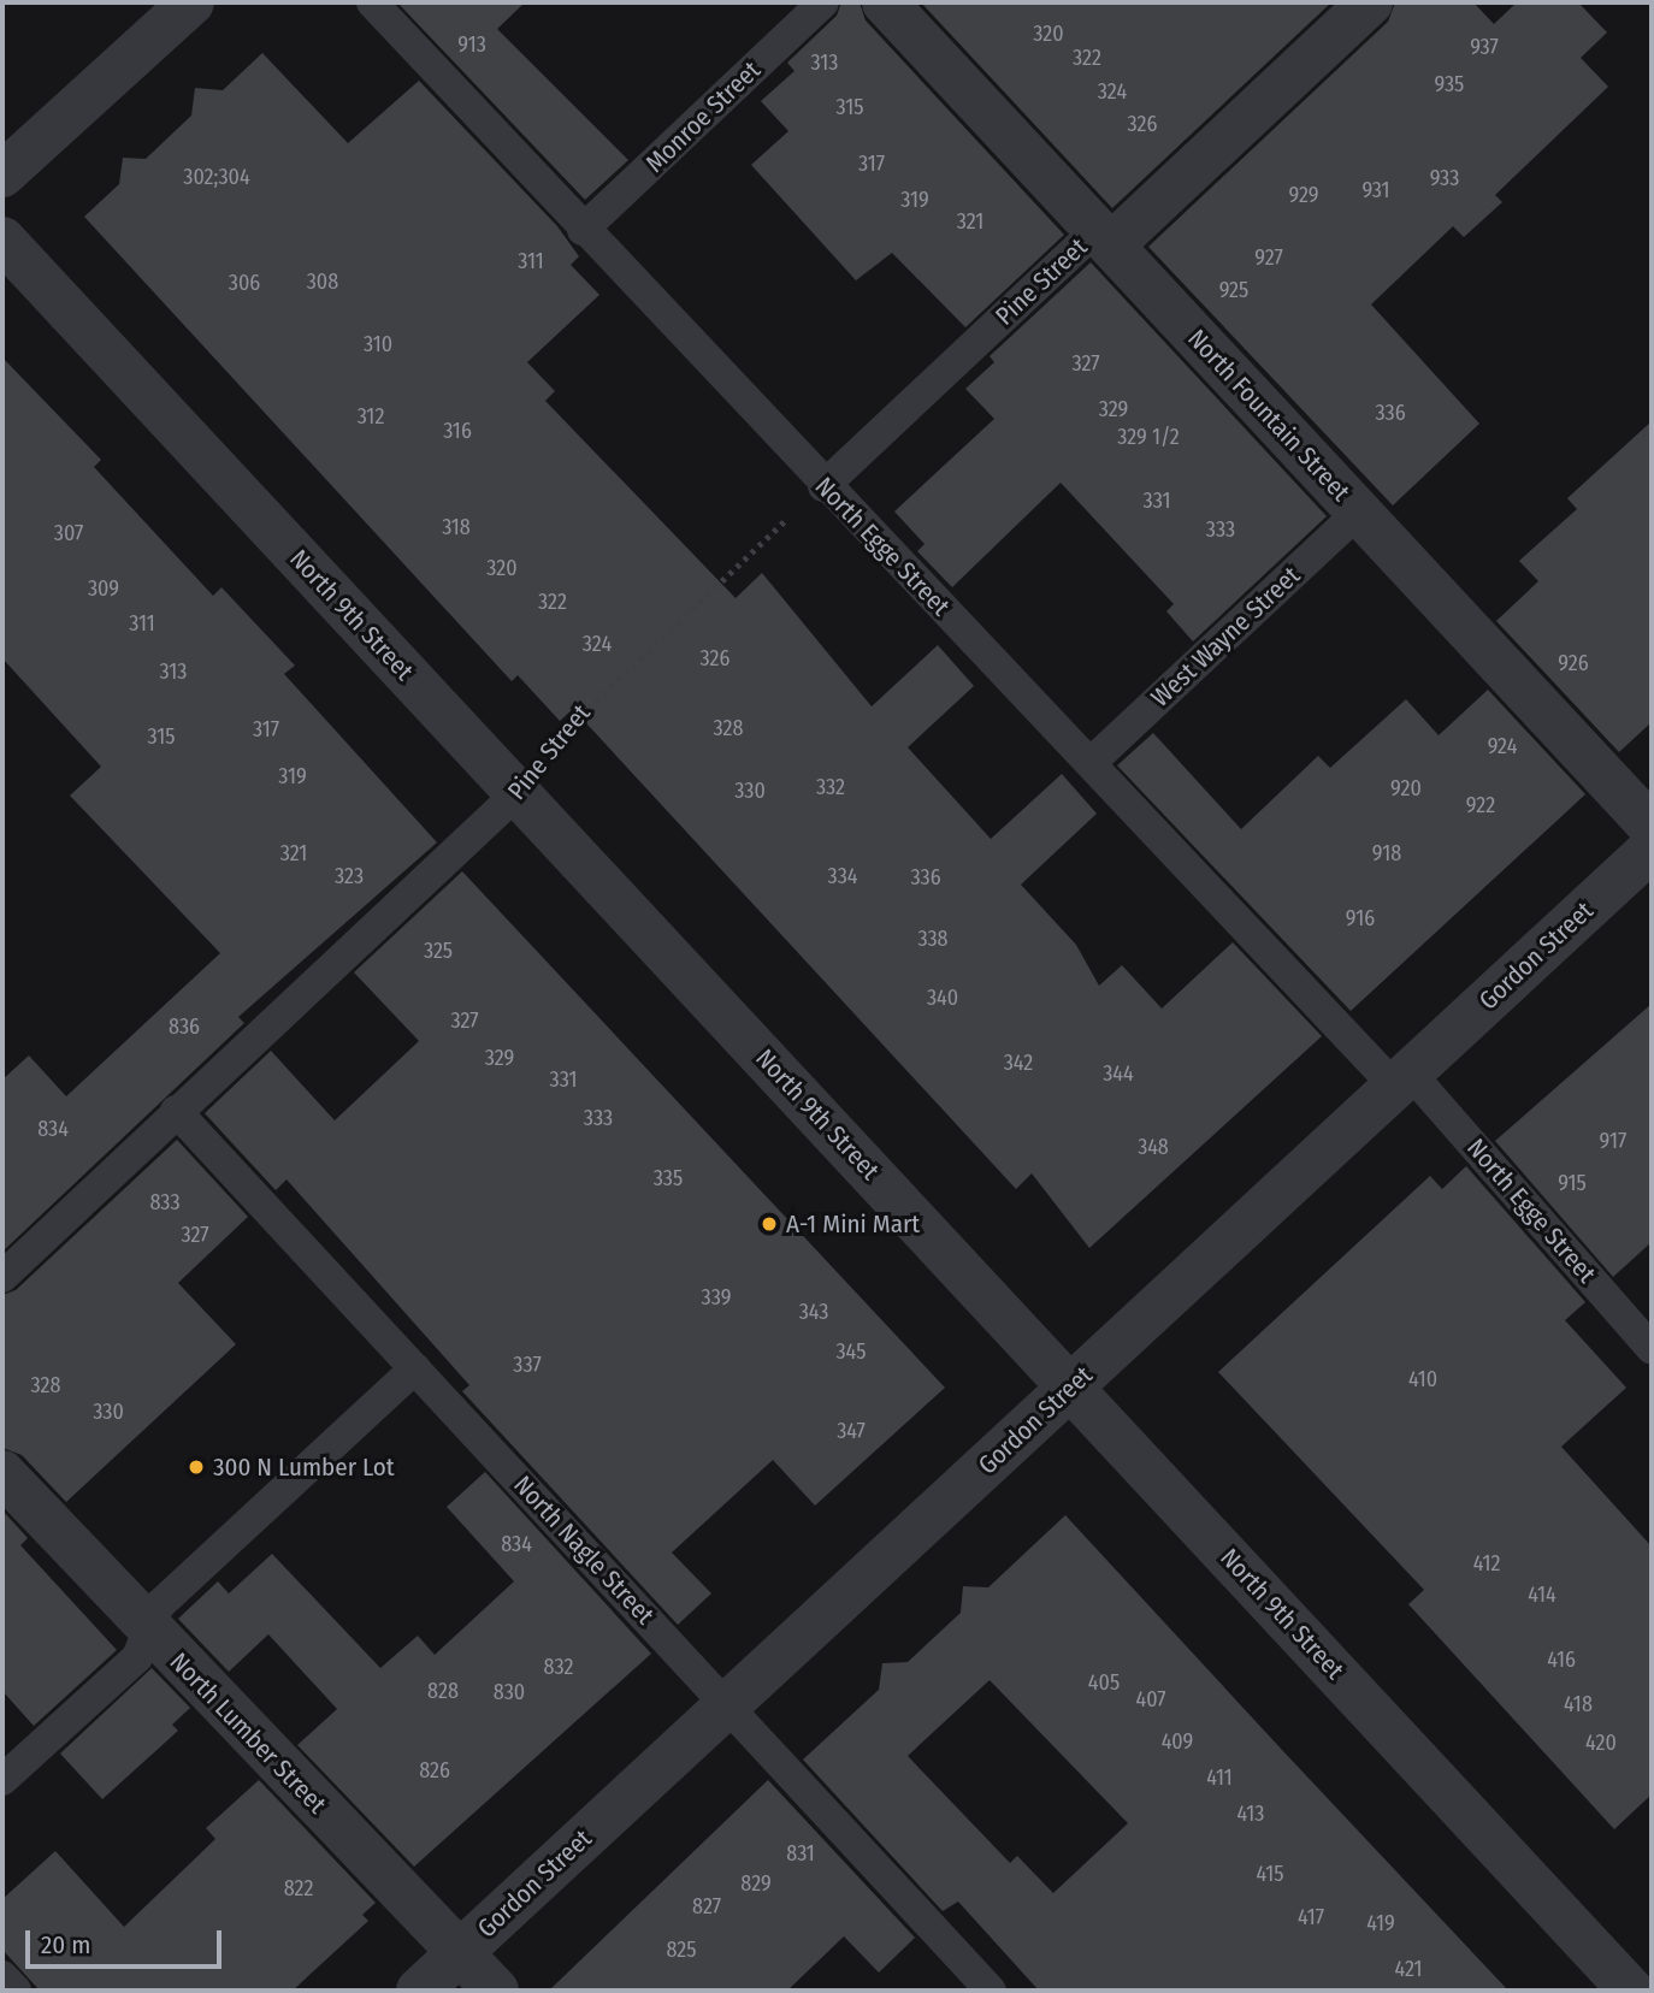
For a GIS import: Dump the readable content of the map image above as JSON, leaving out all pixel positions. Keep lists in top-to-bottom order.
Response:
{
  "streets": {
    "street": [
      "Pine Street",
      "North Fountain Street",
      "North 9th Street",
      "Gordon Street",
      "North Lumber Street"
    ],
    "lane": [
      "Monroe Street",
      "North Egge Street",
      "West Wayne Street",
      "North Nagle Street"
    ]
  },
  "crossings": [
    ["Monroe Street", "North Egge Street"],
    ["Pine Street", "North Fountain Street"],
    ["Pine Street", "North Egge Street"],
    ["Pine Street", "North 9th Street"],
    ["Pine Street", "North Nagle Street"],
    ["North Fountain Street", "West Wayne Street"],
    ["North Egge Street", "West Wayne Street"],
    ["North Egge Street", "Gordon Street"],
    ["North 9th Street", "Gordon Street"],
    ["Gordon Street", "North Nagle Street"],
    ["Gordon Street", "North Lumber Street"]
  ],
  "places": ["A-1 Mini Mart", "300 N Lumber Lot"],
  "house_numbers": [
    "320",
    "913",
    "937",
    "322",
    "313",
    "935",
    "324",
    "315",
    "326",
    "317",
    "302;304",
    "933",
    "931",
    "929",
    "319",
    "321",
    "927",
    "311",
    "308",
    "306",
    "925",
    "310",
    "327",
    "329",
    "336",
    "312",
    "316",
    "329 1/2",
    "331",
    "318",
    "333",
    "307",
    "320",
    "309",
    "322",
    "311",
    "324",
    "326",
    "926",
    "313",
    "328",
    "317",
    "315",
    "924",
    "319",
    "332",
    "920",
    "330",
    "922",
    "321",
    "918",
    "323",
    "334",
    "336",
    "916",
    "338",
    "325",
    "340",
    "327",
    "836",
    "329",
    "342",
    "344",
    "331",
    "333",
    "834",
    "917",
    "348",
    "335",
    "915",
    "833",
    "327",
    "339",
    "343",
    "345",
    "337",
    "410",
    "328",
    "330",
    "347",
    "834",
    "412",
    "414",
    "416",
    "832",
    "405",
    "828",
    "830",
    "407",
    "418",
    "409",
    "420",
    "826",
    "411",
    "413",
    "831",
    "415",
    "829",
    "822",
    "827",
    "417",
    "419",
    "825",
    "421"
  ],
  "scale_bar": "20 m"
}
